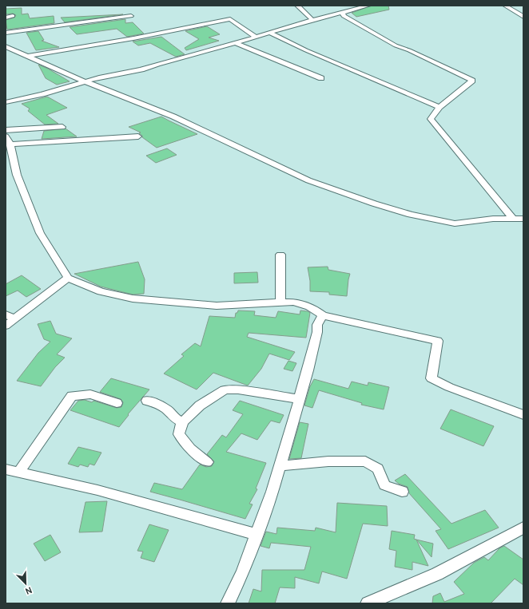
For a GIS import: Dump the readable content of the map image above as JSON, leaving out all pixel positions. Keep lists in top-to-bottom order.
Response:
{
  "north": "bottom right"
}
